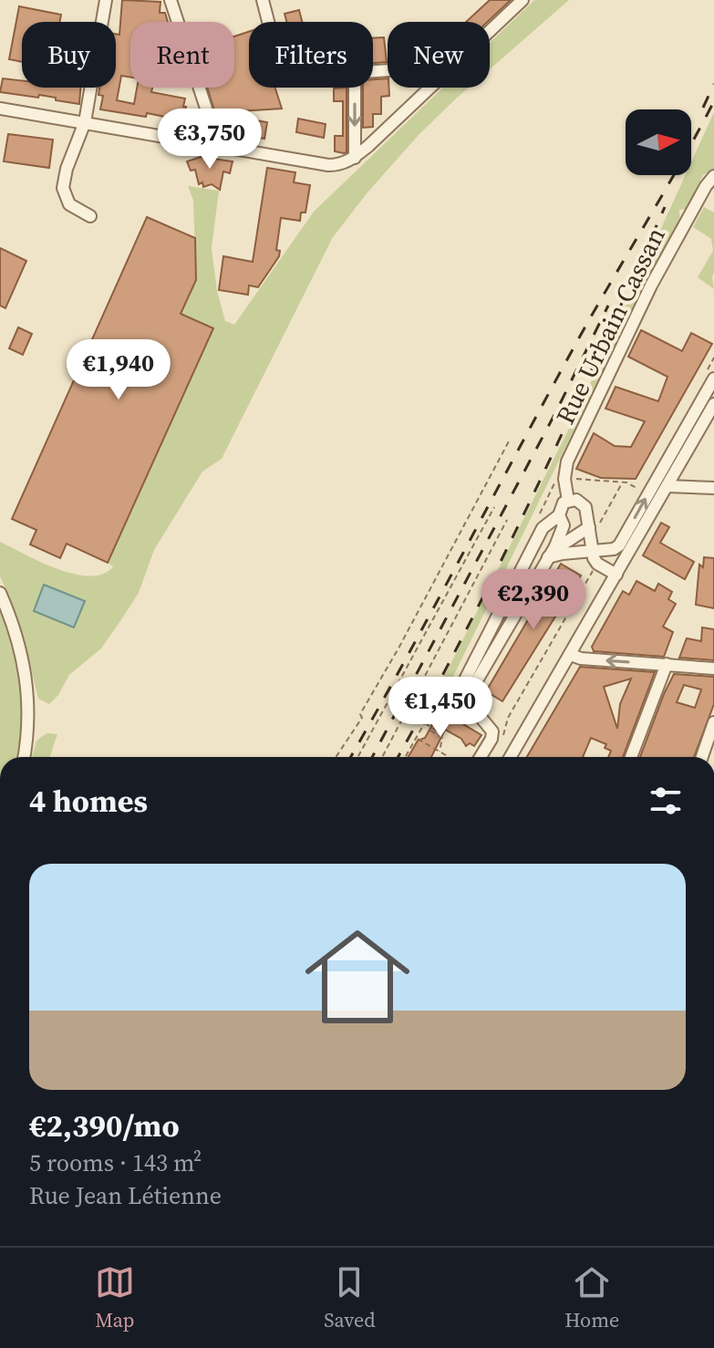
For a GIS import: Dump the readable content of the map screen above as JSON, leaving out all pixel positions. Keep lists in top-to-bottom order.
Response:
{
  "streets": {
    "street": ["Rue Urbain Cassan"]
  },
  "north": "right",
  "page": {
    "chip": [
      "Buy",
      "Rent",
      "Filters",
      "New"
    ],
    "price": [
      "€3,750",
      "€1,940",
      "€2,390",
      "€1,450"
    ],
    "heading": "4 homes",
    "list": [
      {
        "name": "€2,390/mo",
        "note": "5 rooms · 143 m² · Rue Jean Létienne"
      }
    ],
    "tabs": ["Map", "Saved", "Home"]
  }
}
